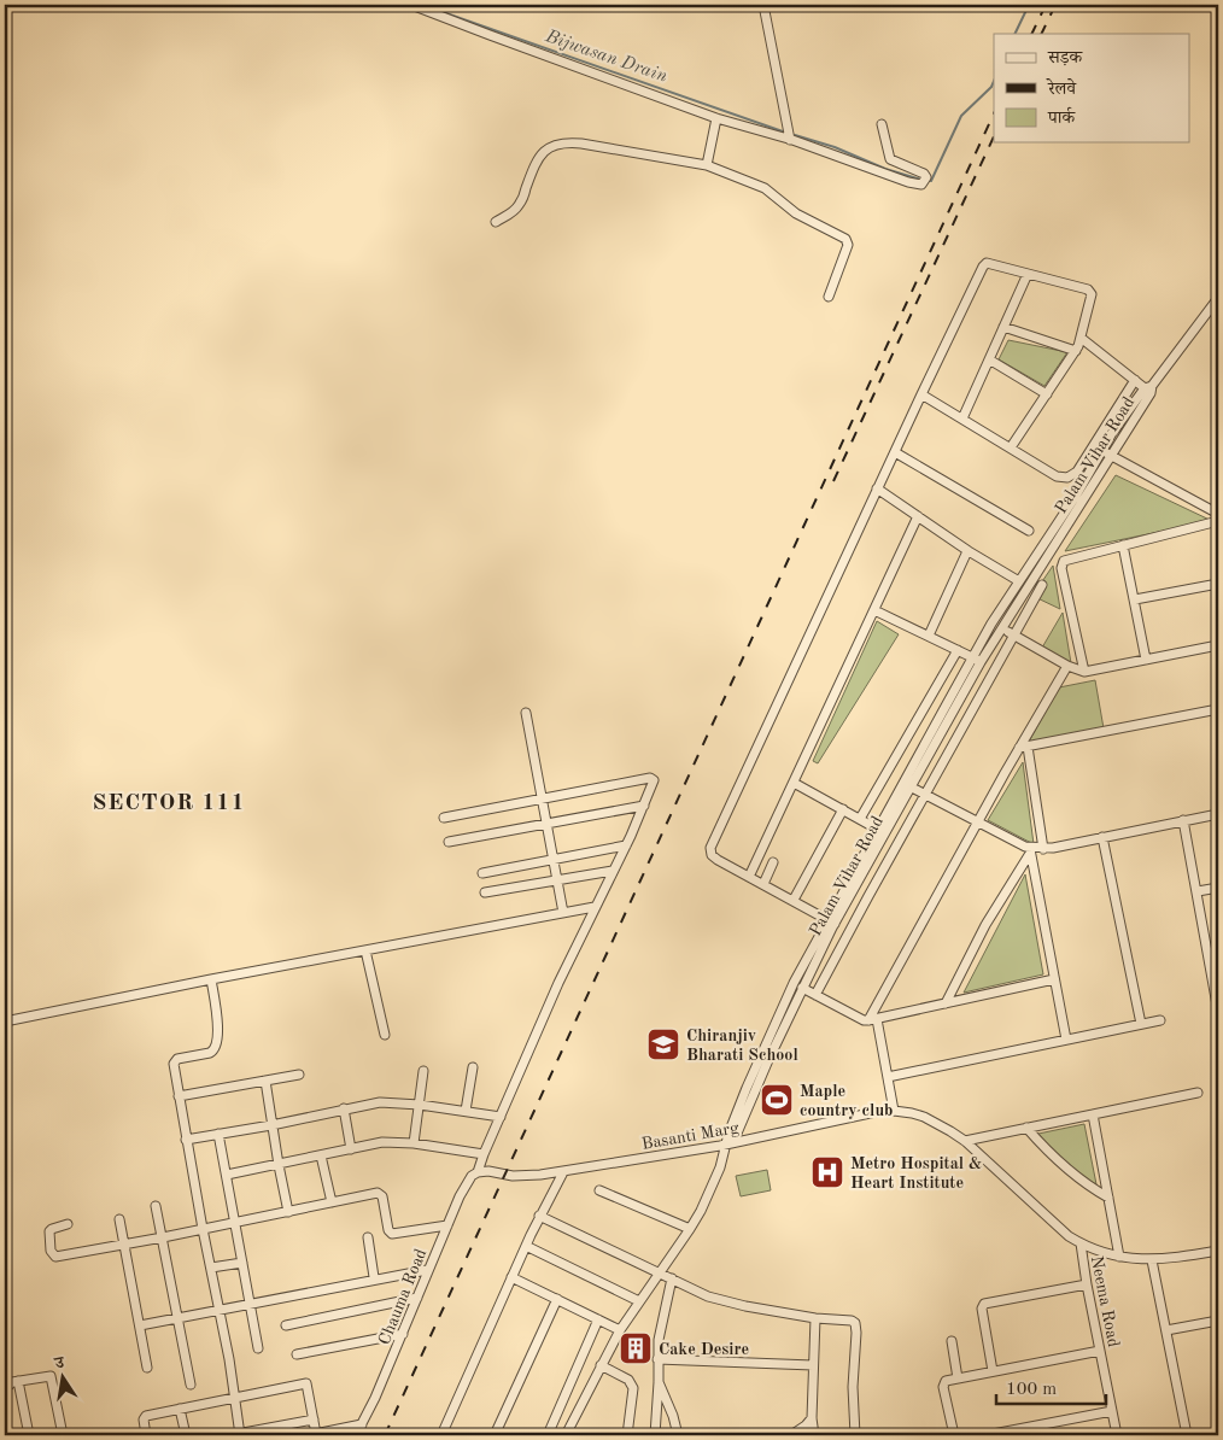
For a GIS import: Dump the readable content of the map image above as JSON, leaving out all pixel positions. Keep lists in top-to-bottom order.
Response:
{
  "streets": {
    "street": [
      "Palam Vihar Road",
      "Basanti Marg",
      "Chauma Road",
      "Neema Road"
    ]
  },
  "crossings": [
    ["Palam Vihar Road", "Basanti Marg"],
    ["Basanti Marg", "Chauma Road"],
    ["Basanti Marg", "Neema Road"]
  ],
  "districts": ["SECTOR 111"],
  "water": ["Bijwasan Drain"],
  "places": {
    "school or university": ["Chiranjiv Bharati School"],
    "sports": ["Maple country club"],
    "hospital": ["Metro Hospital & Heart Institute"],
    "building": ["Cake Desire"]
  },
  "legend": ["सड़क", "रेलवे", "पार्क"],
  "scale_bar": "100 m",
  "north": "top"
}
